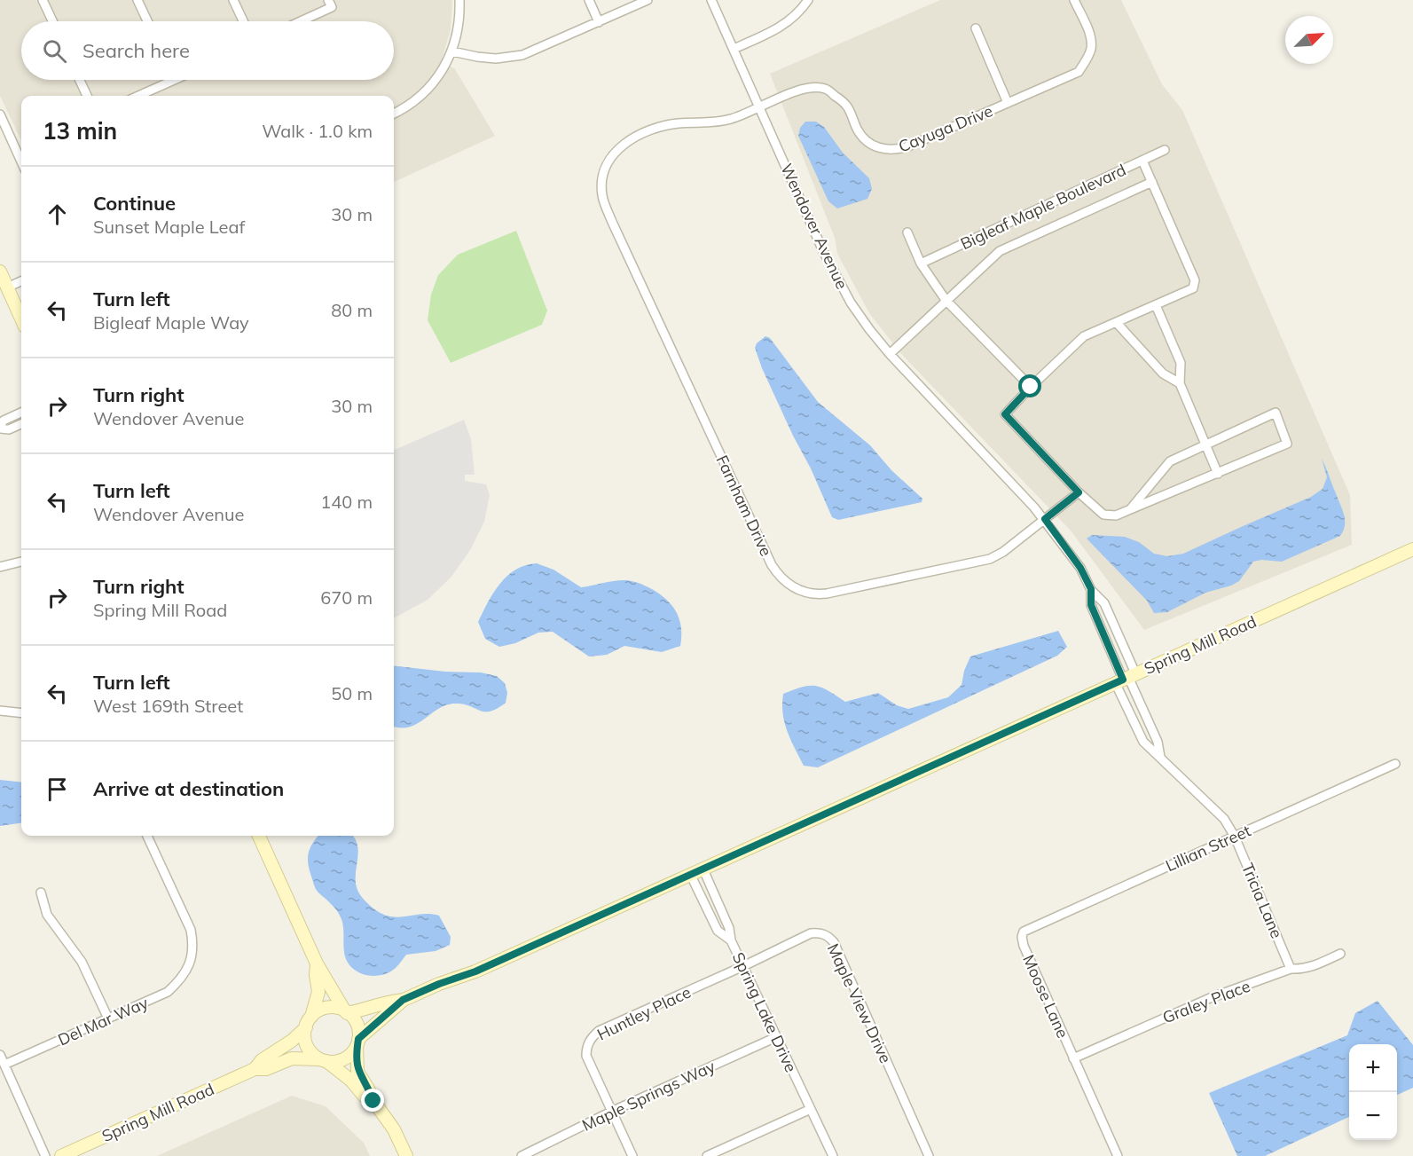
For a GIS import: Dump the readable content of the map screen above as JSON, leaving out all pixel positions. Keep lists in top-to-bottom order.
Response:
{
  "streets": {
    "street": [
      "Cayuga Drive",
      "Bigleaf Maple Boulevard",
      "Wendover Avenue",
      "Farnham Drive",
      "Spring Mill Road",
      "Lillian Street",
      "Tricia Lane",
      "Moose Lane",
      "Graley Place",
      "Maple View Drive",
      "Spring Lake Drive",
      "Huntley Place",
      "Del Mar Way",
      "Maple Springs Way"
    ]
  },
  "crossings": [
    ["Cayuga Drive", "Wendover Avenue"],
    ["Cayuga Drive", "Farnham Drive"],
    ["Bigleaf Maple Boulevard", "Wendover Avenue"],
    ["Wendover Avenue", "Farnham Drive"],
    ["Wendover Avenue", "Spring Mill Road"],
    ["Wendover Avenue", "Tricia Lane"],
    ["Spring Mill Road", "Tricia Lane"],
    ["Spring Mill Road", "Spring Lake Drive"],
    ["Lillian Street", "Tricia Lane"],
    ["Lillian Street", "Moose Lane"],
    ["Tricia Lane", "Graley Place"],
    ["Moose Lane", "Graley Place"],
    ["Maple View Drive", "Spring Lake Drive"],
    ["Maple View Drive", "Huntley Place"],
    ["Spring Lake Drive", "Huntley Place"],
    ["Spring Lake Drive", "Maple Springs Way"],
    ["Huntley Place", "Maple Springs Way"]
  ],
  "north": "top right",
  "page": {
    "search": "Search here",
    "heading": ["13 min", "Walk · 1.0 km"],
    "list": [
      ["Continue", "Sunset Maple Leaf", "30 m"],
      ["Turn left", "Bigleaf Maple Way", "80 m"],
      ["Turn right", "Wendover Avenue", "30 m"],
      ["Turn left", "Wendover Avenue", "140 m"],
      ["Turn right", "Spring Mill Road", "670 m"],
      ["Turn left", "West 169th Street", "50 m"],
      "Arrive at destination"
    ],
    "map_buttons": ["+", "−"]
  }
}
